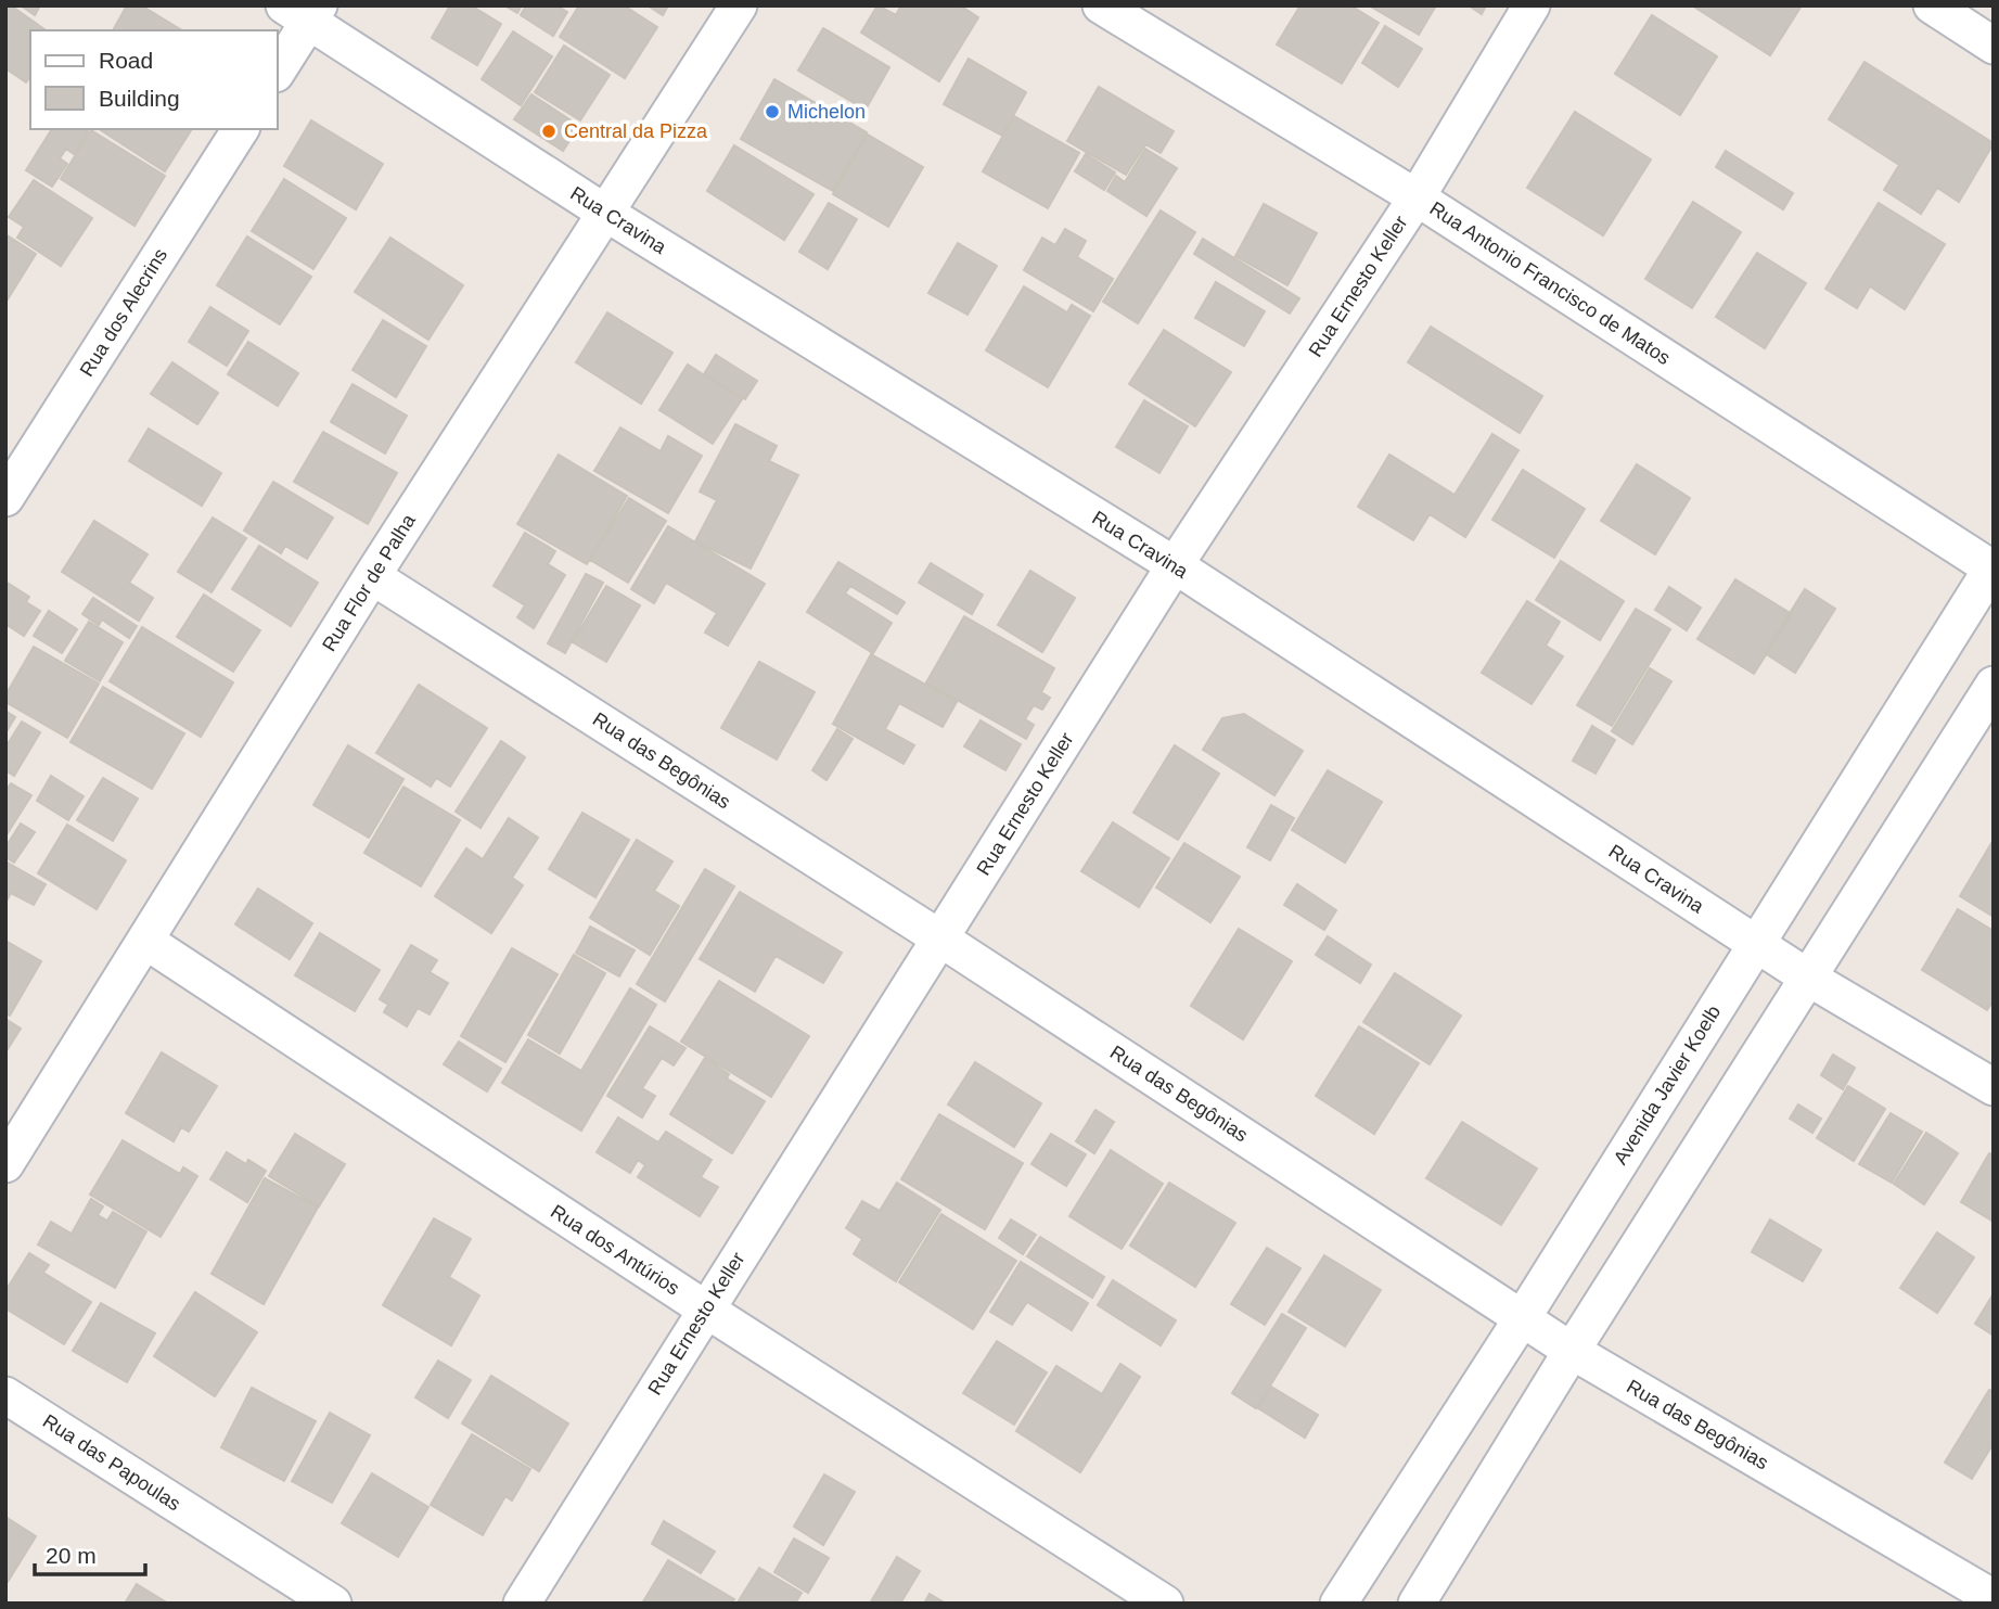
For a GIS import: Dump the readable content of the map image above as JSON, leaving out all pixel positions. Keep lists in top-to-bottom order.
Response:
{
  "streets": {
    "street": [
      "Rua Cravina",
      "Rua Antonio Francisco de Matos",
      "Rua Ernesto Keller",
      "Rua dos Alecrins",
      "Rua Flor de Palha",
      "Rua das Begônias",
      "Avenida Javier Koelb",
      "Rua dos Antúrios",
      "Rua das Papoulas"
    ]
  },
  "crossings": [
    ["Rua Cravina", "Rua Ernesto Keller"],
    ["Rua Cravina", "Rua Flor de Palha"],
    ["Rua Cravina", "Avenida Javier Koelb"],
    ["Rua Antonio Francisco de Matos", "Rua Ernesto Keller"],
    ["Rua Antonio Francisco de Matos", "Avenida Javier Koelb"],
    ["Rua Ernesto Keller", "Rua das Begônias"],
    ["Rua Ernesto Keller", "Rua dos Antúrios"],
    ["Rua Flor de Palha", "Rua das Begônias"],
    ["Rua Flor de Palha", "Rua dos Antúrios"],
    ["Rua das Begônias", "Avenida Javier Koelb"]
  ],
  "places": ["Michelon", "Central da Pizza"],
  "legend": ["Road", "Building"],
  "scale_bar": "20 m"
}
